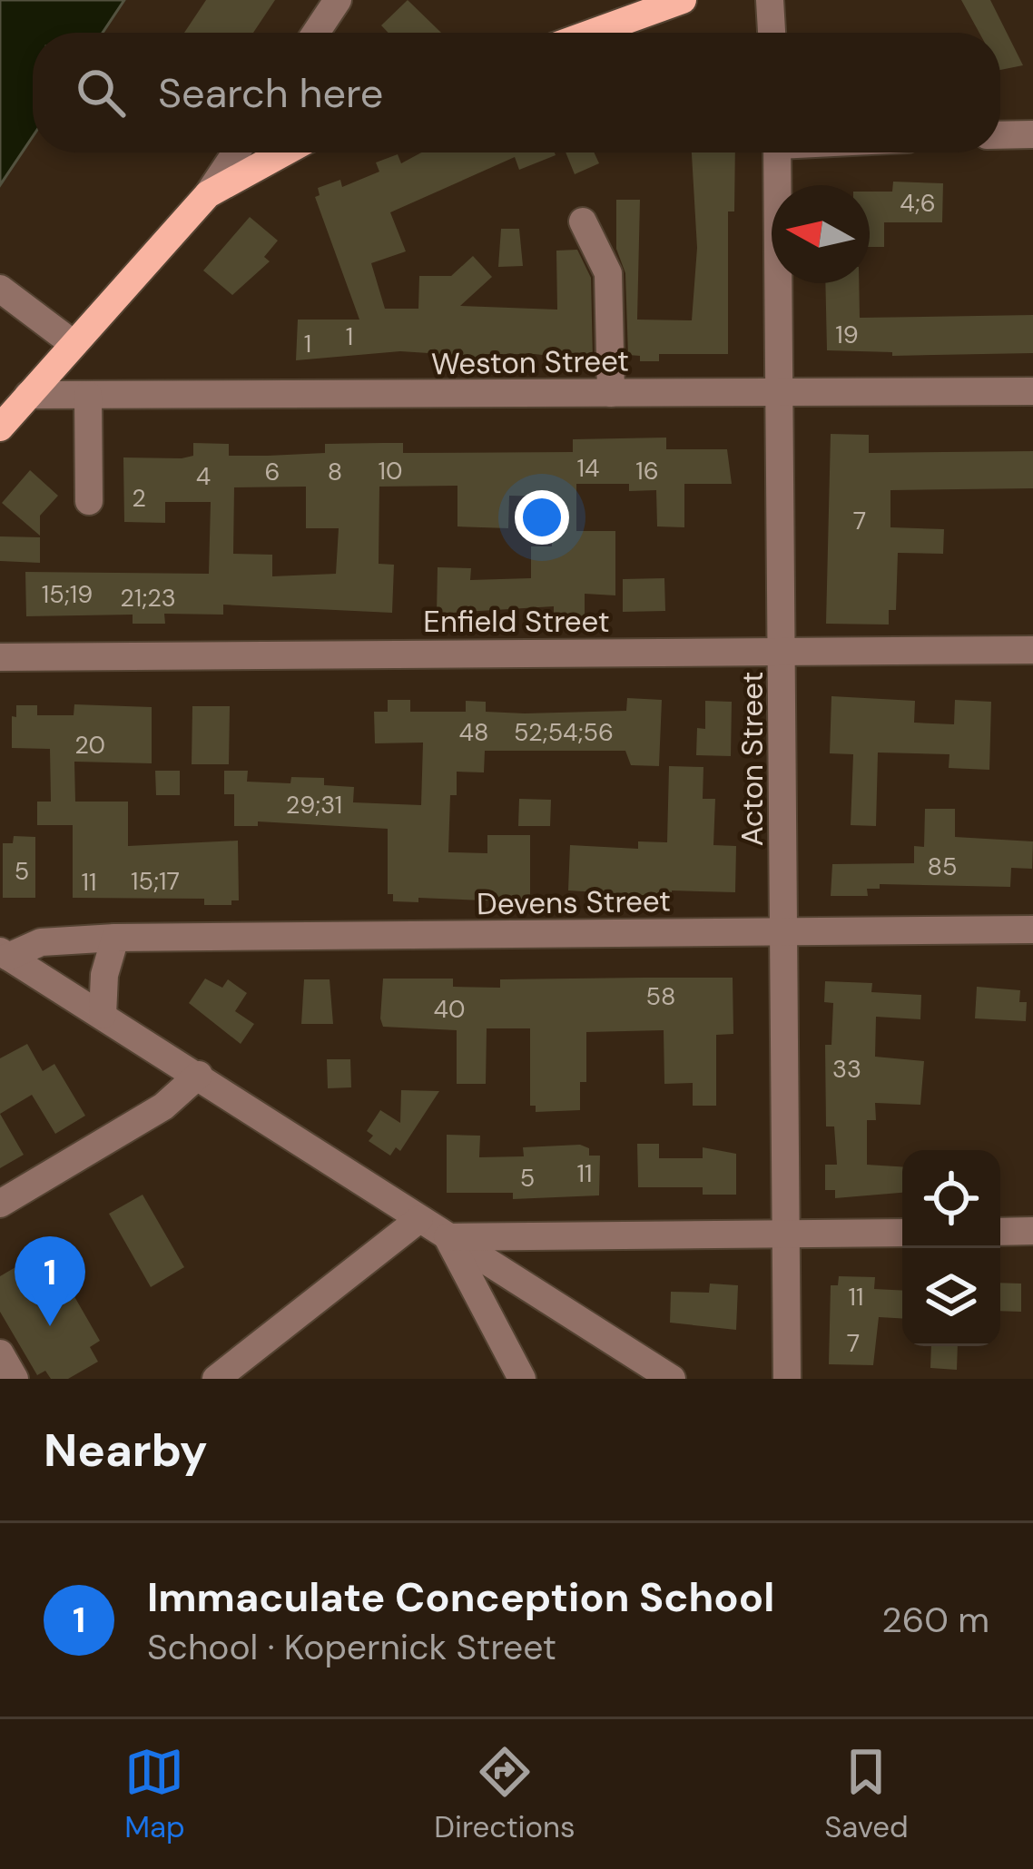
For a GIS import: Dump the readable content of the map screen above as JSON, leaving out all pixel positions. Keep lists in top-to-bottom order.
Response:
{
  "streets": {
    "street": [
      "Weston Street",
      "Enfield Street",
      "Acton Street",
      "Devens Street"
    ]
  },
  "crossings": [
    ["Weston Street", "Acton Street"],
    ["Enfield Street", "Acton Street"],
    ["Acton Street", "Devens Street"]
  ],
  "house_numbers": [
    "4;6",
    "19",
    "1",
    "1",
    "14",
    "10",
    "16",
    "6",
    "8",
    "4",
    "2",
    "7",
    "15;19",
    "21;23",
    "48",
    "52;54;56",
    "20",
    "29;31",
    "85",
    "5",
    "15;17",
    "11",
    "58",
    "40",
    "33",
    "11",
    "5",
    "11",
    "7"
  ],
  "north": "left",
  "page": {
    "search": "Search here",
    "pins": "1",
    "heading": "Nearby",
    "list": [
      {
        "mark": "1",
        "name": "Immaculate Conception School",
        "note": "School · Kopernick Street",
        "value": "260 m"
      }
    ],
    "nav": ["Map", "Directions", "Saved"]
  }
}
